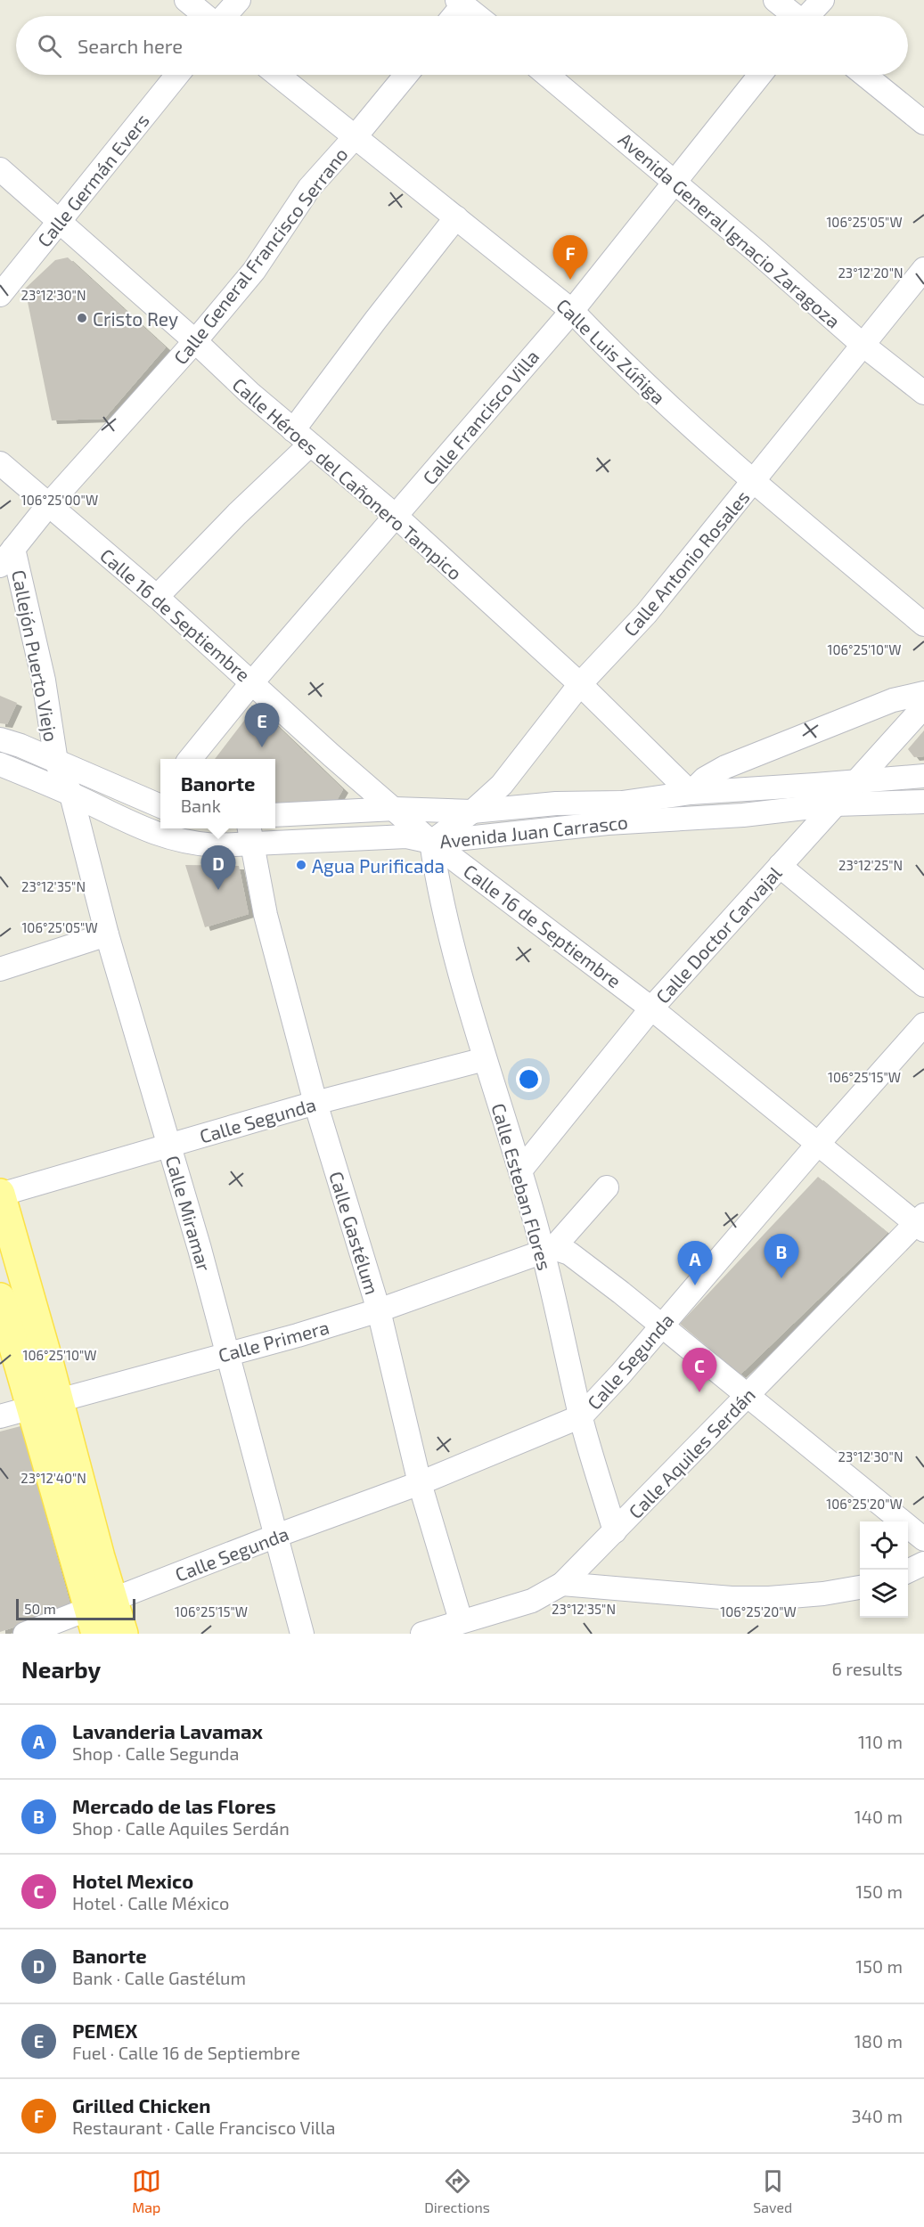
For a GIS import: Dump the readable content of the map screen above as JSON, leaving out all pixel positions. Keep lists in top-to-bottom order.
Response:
{
  "streets": {
    "street": [
      "Calle Germán Evers",
      "Avenida General Ignacio Zaragoza",
      "Calle General Francisco Serrano",
      "Calle Luis Zúñiga",
      "Calle Francisco Villa",
      "Calle Héroes del Cañonero Tampico",
      "Calle Antonio Rosales",
      "Calle 16 de Septiembre",
      "Callejón Puerto Viejo",
      "Avenida Juan Carrasco",
      "Calle Doctor Carvajal",
      "Calle Segunda",
      "Calle Esteban Flores",
      "Calle Miramar",
      "Calle Gastélum",
      "Calle Primera",
      "Calle Aquiles Serdán"
    ]
  },
  "crossings": [
    ["Calle Germán Evers", "Calle Héroes del Cañonero Tampico"],
    ["Avenida General Ignacio Zaragoza", "Calle Francisco Villa"],
    ["Avenida General Ignacio Zaragoza", "Calle Antonio Rosales"],
    ["Calle General Francisco Serrano", "Calle Luis Zúñiga"],
    ["Calle General Francisco Serrano", "Calle Héroes del Cañonero Tampico"],
    ["Calle General Francisco Serrano", "Calle 16 de Septiembre"],
    ["Calle General Francisco Serrano", "Callejón Puerto Viejo"],
    ["Calle Luis Zúñiga", "Calle Francisco Villa"],
    ["Calle Luis Zúñiga", "Calle Antonio Rosales"],
    ["Calle Francisco Villa", "Calle Héroes del Cañonero Tampico"],
    ["Calle Francisco Villa", "Calle 16 de Septiembre"],
    ["Calle Héroes del Cañonero Tampico", "Calle Antonio Rosales"],
    ["Calle Héroes del Cañonero Tampico", "Avenida Juan Carrasco"],
    ["Calle Antonio Rosales", "Calle 16 de Septiembre"],
    ["Calle Antonio Rosales", "Avenida Juan Carrasco"],
    ["Calle Antonio Rosales", "Calle Esteban Flores"],
    ["Calle 16 de Septiembre", "Avenida Juan Carrasco"],
    ["Calle 16 de Septiembre", "Calle Doctor Carvajal"],
    ["Calle 16 de Septiembre", "Calle Segunda"],
    ["Calle 16 de Septiembre", "Calle Esteban Flores"],
    ["Calle 16 de Septiembre", "Calle Aquiles Serdán"],
    ["Callejón Puerto Viejo", "Avenida Juan Carrasco"],
    ["Callejón Puerto Viejo", "Calle Miramar"],
    ["Avenida Juan Carrasco", "Calle Doctor Carvajal"],
    ["Avenida Juan Carrasco", "Calle Esteban Flores"],
    ["Avenida Juan Carrasco", "Calle Miramar"],
    ["Avenida Juan Carrasco", "Calle Gastélum"],
    ["Calle Doctor Carvajal", "Calle Esteban Flores"],
    ["Calle Segunda", "Calle Esteban Flores"],
    ["Calle Segunda", "Calle Miramar"],
    ["Calle Segunda", "Calle Gastélum"],
    ["Calle Esteban Flores", "Calle Primera"],
    ["Calle Esteban Flores", "Calle Aquiles Serdán"],
    ["Calle Miramar", "Calle Primera"],
    ["Calle Gastélum", "Calle Primera"],
    ["Calle Gastélum", "Calle Aquiles Serdán"]
  ],
  "places": ["Cristo Rey", "Agua Purificada"],
  "scale_bar": "50 m",
  "page": {
    "search": "Search here",
    "pins": [
      "F",
      "E",
      "D",
      "B",
      "A",
      "C"
    ],
    "popup": ["Banorte", "Bank"],
    "scale": "50 m",
    "heading": ["Nearby", "6 results"],
    "list": [
      {
        "mark": "A",
        "name": "Lavanderia Lavamax",
        "note": "Shop · Calle Segunda",
        "value": "110 m"
      },
      {
        "mark": "B",
        "name": "Mercado de las Flores",
        "note": "Shop · Calle Aquiles Serdán",
        "value": "140 m"
      },
      {
        "mark": "C",
        "name": "Hotel Mexico",
        "note": "Hotel · Calle México",
        "value": "150 m"
      },
      {
        "mark": "D",
        "name": "Banorte",
        "note": "Bank · Calle Gastélum",
        "value": "150 m"
      },
      {
        "mark": "E",
        "name": "PEMEX",
        "note": "Fuel · Calle 16 de Septiembre",
        "value": "180 m"
      },
      {
        "mark": "F",
        "name": "Grilled Chicken",
        "note": "Restaurant · Calle Francisco Villa",
        "value": "340 m"
      }
    ],
    "nav": ["Map", "Directions", "Saved"]
  },
  "coordinates": [
    "106°25'05\"W",
    "23°12'20\"N",
    "23°12'30\"N",
    "106°25'00\"W",
    "106°25'10\"W",
    "23°12'25\"N",
    "23°12'35\"N",
    "106°25'15\"W",
    "23°12'40\"N",
    "106°25'20\"W"
  ]
}
